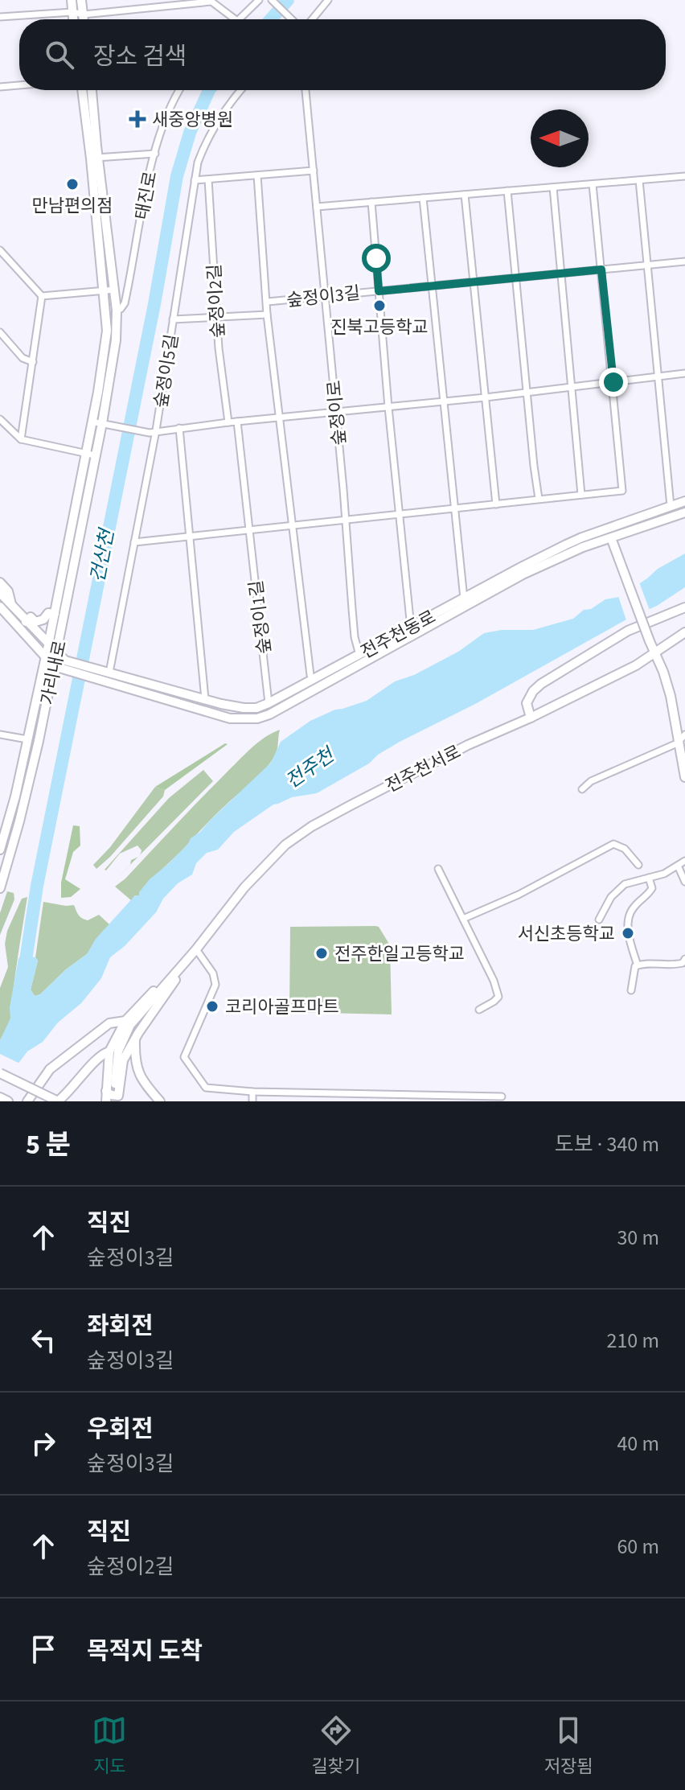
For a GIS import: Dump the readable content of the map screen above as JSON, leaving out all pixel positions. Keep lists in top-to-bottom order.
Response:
{
  "streets": {
    "street": [
      "태진로",
      "숲정이3길",
      "숲정이2길",
      "숲정이5길",
      "숲정이로",
      "숲정이1길",
      "전주천동로",
      "가리내로",
      "전주천서로"
    ]
  },
  "crossings": [
    ["태진로", "가리내로"],
    ["숲정이3길", "숲정이로"],
    ["숲정이5길", "전주천동로"],
    ["숲정이로", "전주천동로"],
    ["숲정이1길", "전주천동로"]
  ],
  "water": ["건산천", "전주천"],
  "places": {
    "health": ["새중앙병원"],
    "other": [
      "만남편의점",
      "진북고등학교",
      "서신초등학교",
      "전주한일고등학교",
      "코리아골프마트"
    ]
  },
  "north": "left",
  "page": {
    "search": "장소 검색",
    "heading": ["5 분", "도보 · 340 m"],
    "list": [
      ["직진", "숲정이3길", "30 m"],
      ["좌회전", "숲정이3길", "210 m"],
      ["우회전", "숲정이3길", "40 m"],
      ["직진", "숲정이2길", "60 m"],
      "목적지 도착"
    ],
    "nav": ["지도", "길찾기", "저장됨"]
  }
}
